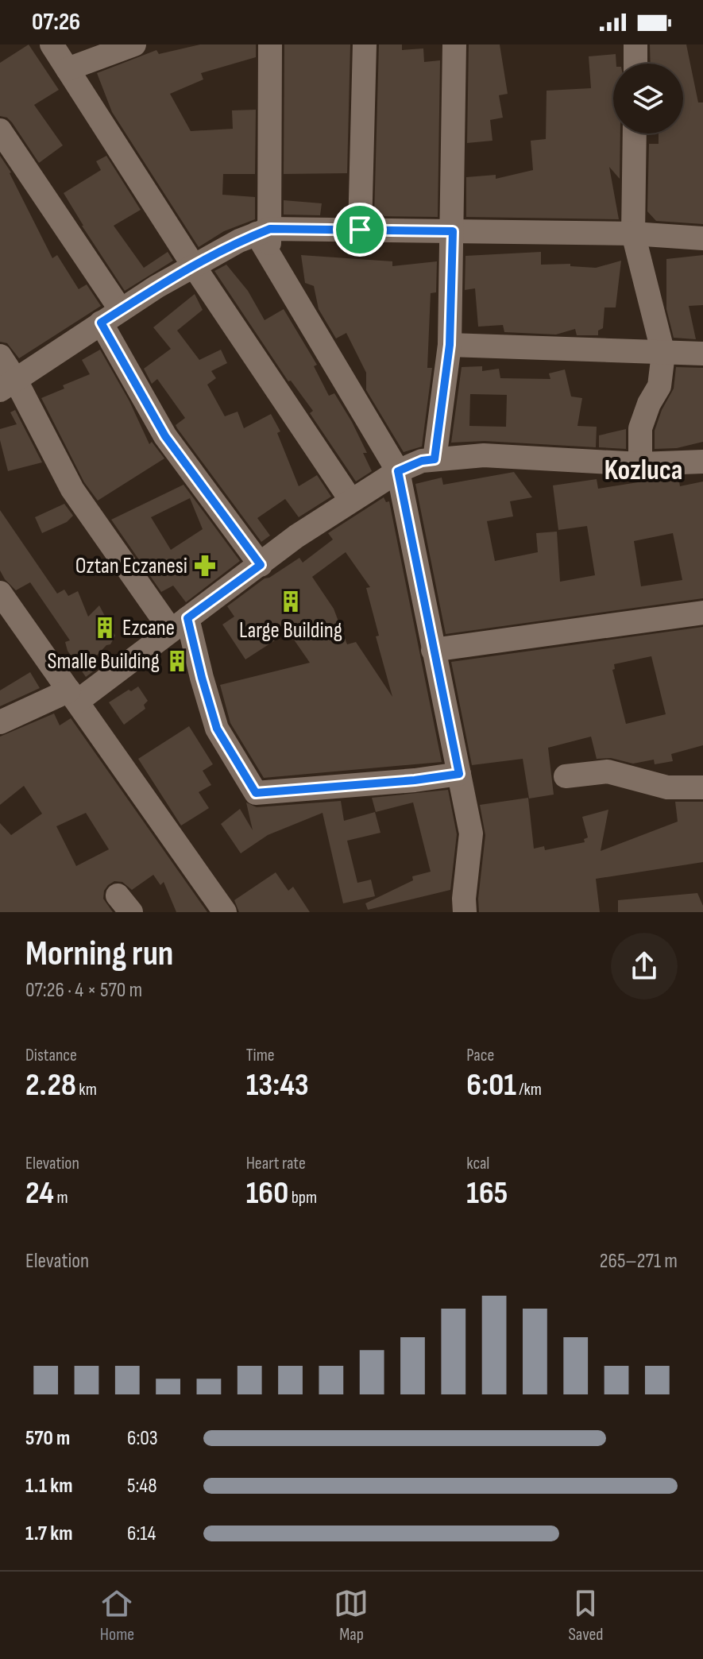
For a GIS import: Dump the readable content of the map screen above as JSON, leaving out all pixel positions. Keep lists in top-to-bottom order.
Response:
{
  "districts": ["Kozluca"],
  "places": {
    "pharmacy": ["Oztan Eczanesi"],
    "building": ["Large Building", "Ezcane", "Smalle Building"]
  },
  "page": {
    "status": "07:26",
    "heading": ["Morning run", "07:26 · 4 × 570 m"],
    "stats": [
      ["Distance", "2.28 km"],
      ["Time", "13:43"],
      ["Pace", "6:01 /km"],
      ["Elevation", "24 m"],
      ["Heart rate", "160 bpm"],
      ["kcal", "165"]
    ],
    "chart": ["Elevation", "265–271 m"],
    "list": [
      {
        "name": "570 m",
        "note": "6:03"
      },
      {
        "name": "1.1 km",
        "note": "5:48"
      },
      {
        "name": "1.7 km",
        "note": "6:14"
      }
    ],
    "tabs": ["Home", "Map", "Saved"]
  }
}
